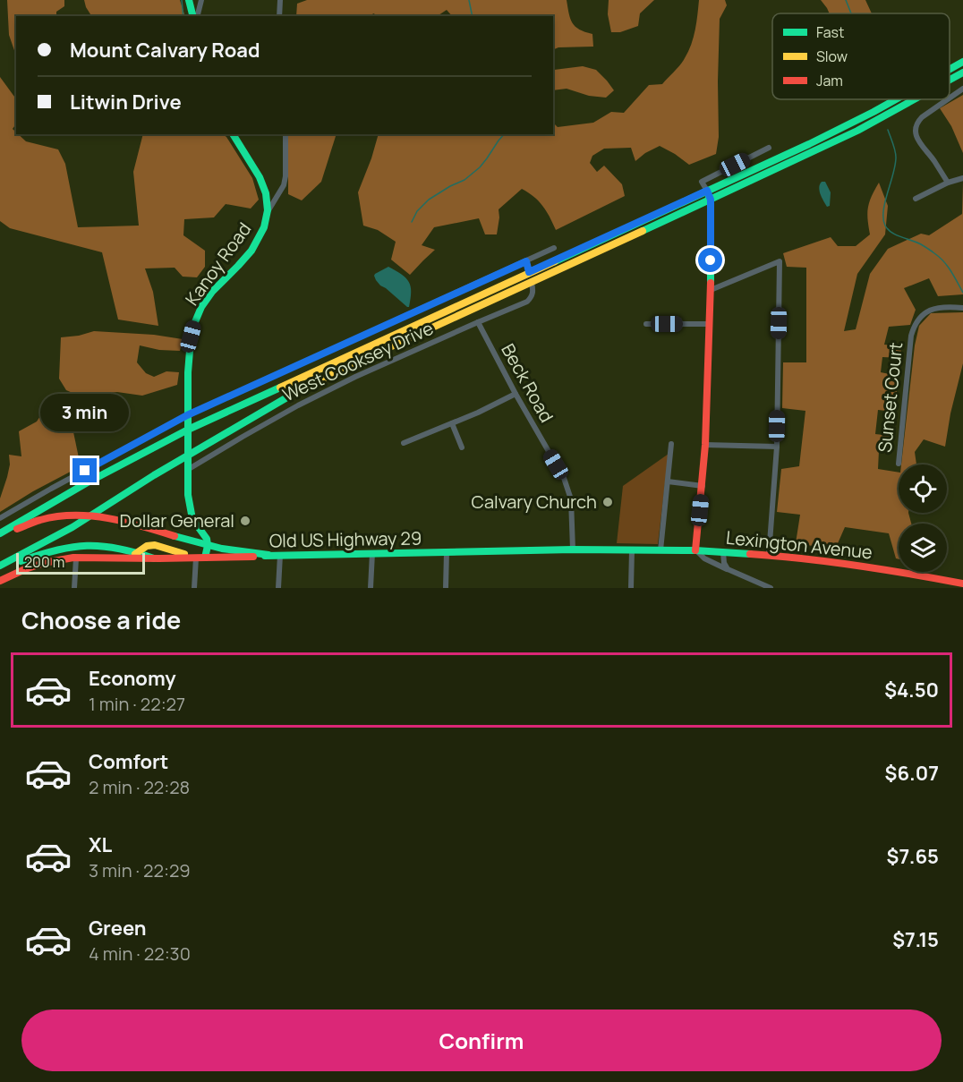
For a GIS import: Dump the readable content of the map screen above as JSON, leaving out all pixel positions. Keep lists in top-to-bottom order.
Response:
{
  "streets": {
    "main road": ["Kanoy Road", "Old US Highway 29", "Lexington Avenue"],
    "street": ["West Cooksey Drive", "Beck Road", "Sunset Court"]
  },
  "crossings": [
    ["Kanoy Road", "West Cooksey Drive"],
    ["Kanoy Road", "Old US Highway 29"],
    ["West Cooksey Drive", "Beck Road"],
    ["Beck Road", "Old US Highway 29"],
    ["Old US Highway 29", "Lexington Avenue"]
  ],
  "places": ["Calvary Church", "Dollar General"],
  "legend": ["Fast", "Slow", "Jam"],
  "scale_bar": "200 m",
  "page": {
    "banner": ["Mount Calvary Road", "Litwin Drive"],
    "bubble": "3 min",
    "scale": "200 m",
    "heading": "Choose a ride",
    "list": [
      {
        "name": "Economy",
        "note": "1 min · 22:27",
        "value": "$4.50"
      },
      {
        "name": "Comfort",
        "note": "2 min · 22:28",
        "value": "$6.07"
      },
      {
        "name": "XL",
        "note": "3 min · 22:29",
        "value": "$7.65"
      },
      {
        "name": "Green",
        "note": "4 min · 22:30",
        "value": "$7.15"
      }
    ],
    "buttons": "Confirm"
  }
}
